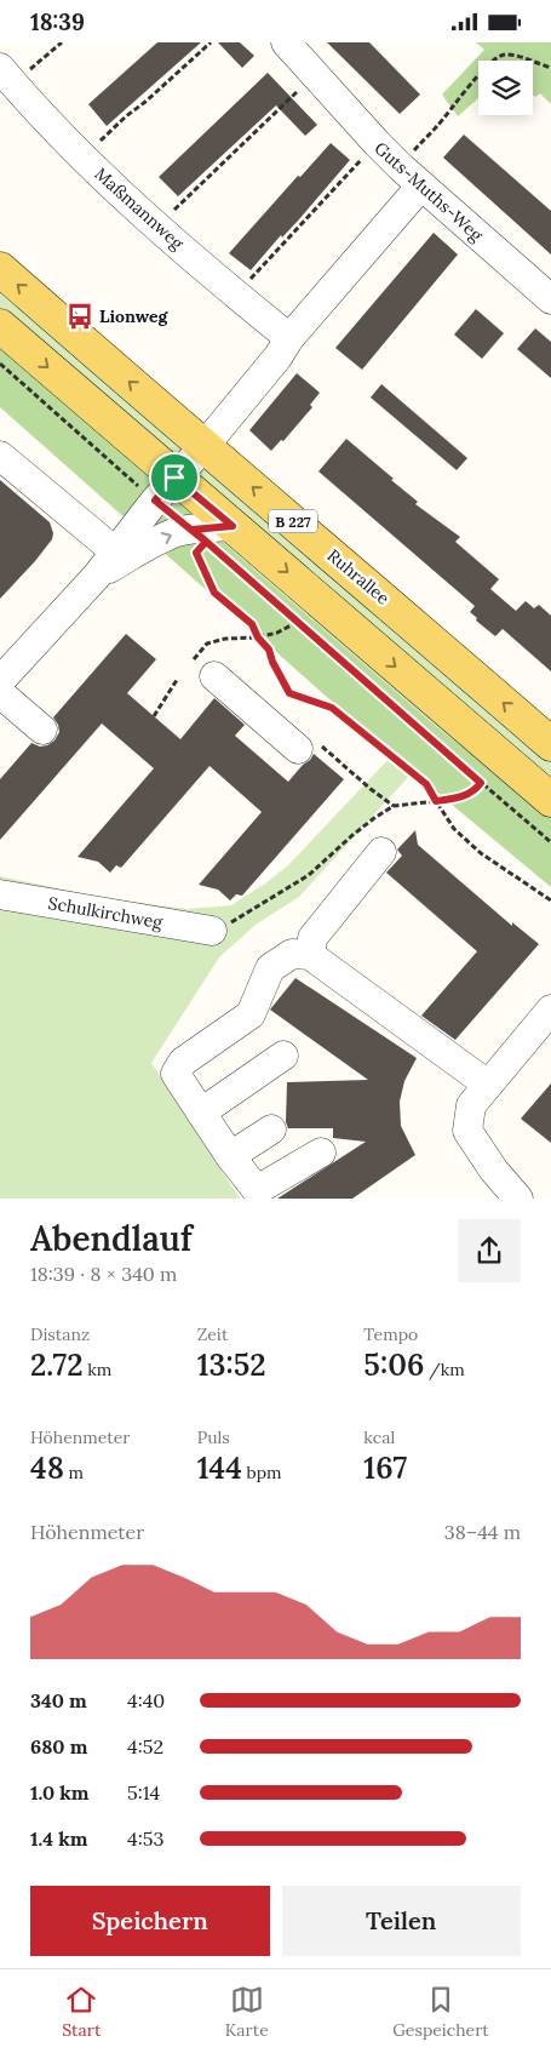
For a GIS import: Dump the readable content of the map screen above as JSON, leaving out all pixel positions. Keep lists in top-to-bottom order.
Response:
{
  "streets": {
    "main road": ["B 227", "Ruhrallee"],
    "street": ["Guts-Muths-Weg", "Maßmannweg", "Schulkirchweg"]
  },
  "places": {
    "bus stop": ["Lionweg"]
  },
  "page": {
    "status": "18:39",
    "heading": ["Abendlauf", "18:39 · 8 × 340 m"],
    "stats": [
      ["Distanz", "2.72 km"],
      ["Zeit", "13:52"],
      ["Tempo", "5:06 /km"],
      ["Höhenmeter", "48 m"],
      ["Puls", "144 bpm"],
      ["kcal", "167"]
    ],
    "chart": ["Höhenmeter", "38–44 m"],
    "list": [
      {
        "name": "340 m",
        "note": "4:40"
      },
      {
        "name": "680 m",
        "note": "4:52"
      },
      {
        "name": "1.0 km",
        "note": "5:14"
      },
      {
        "name": "1.4 km",
        "note": "4:53"
      }
    ],
    "buttons": ["Speichern", "Teilen"],
    "tabs": ["Start", "Karte", "Gespeichert"]
  }
}
